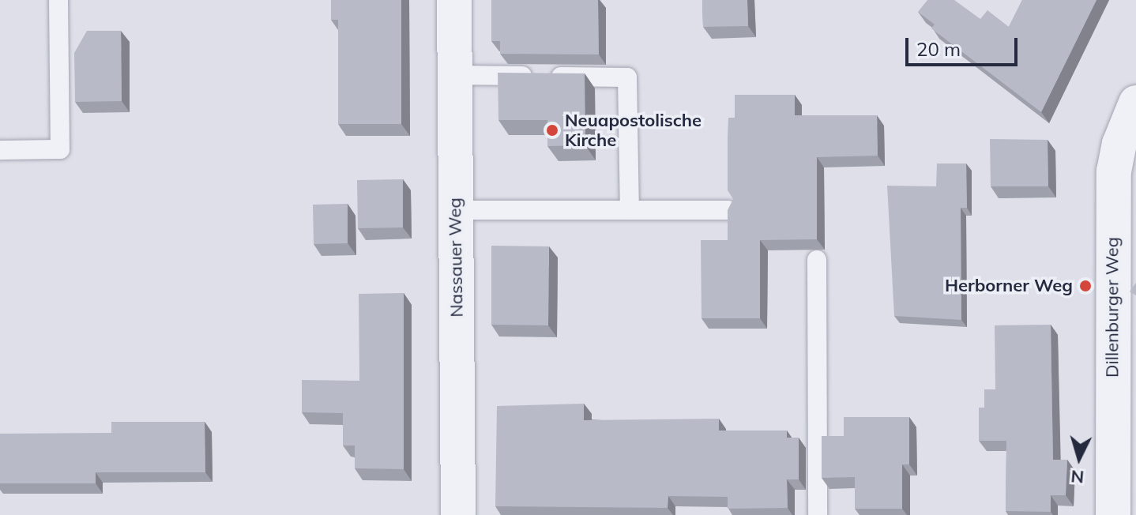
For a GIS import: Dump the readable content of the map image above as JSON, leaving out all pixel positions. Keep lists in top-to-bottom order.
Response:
{
  "streets": {
    "street": ["Nassauer Weg", "Dillenburger Weg"]
  },
  "places": ["Neuapostolische Kirche", "Herborner Weg"],
  "scale_bar": "20 m",
  "north": "bottom"
}
